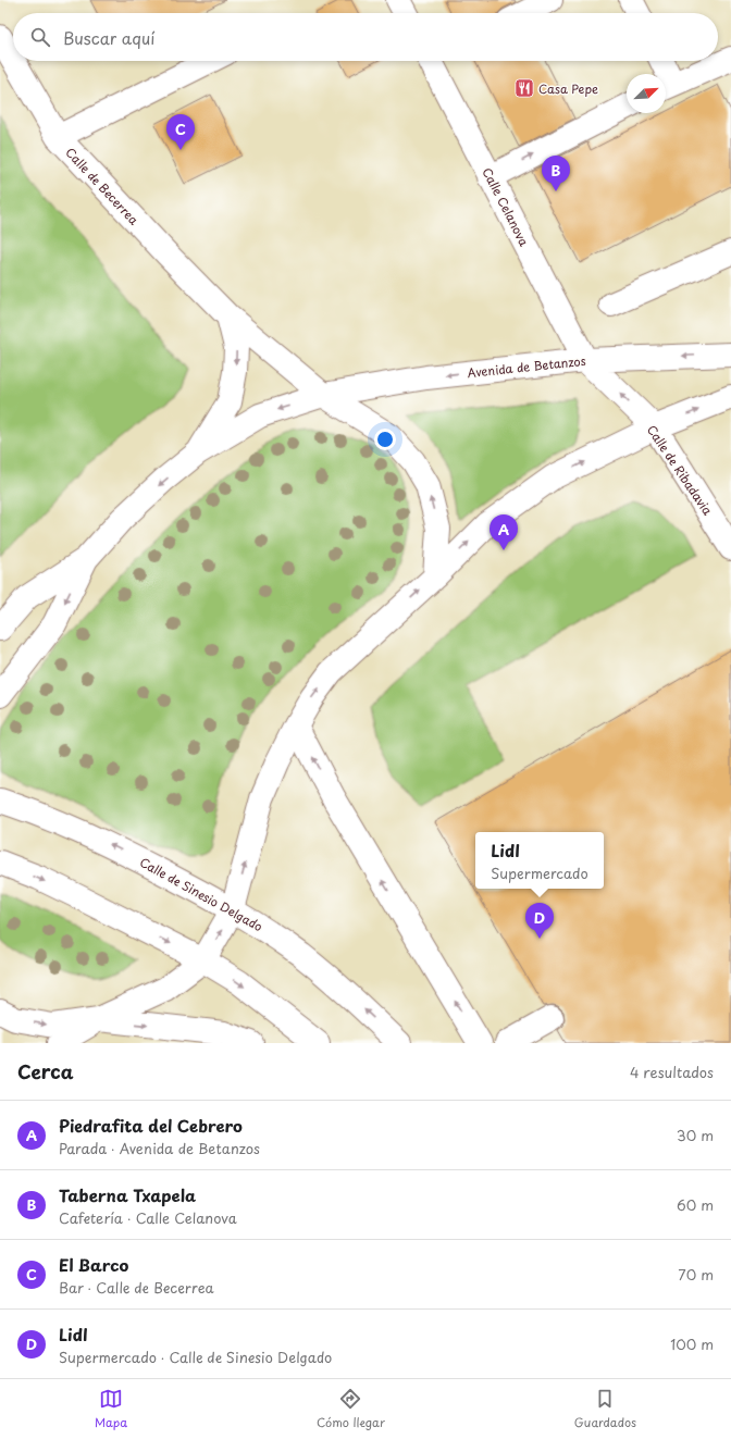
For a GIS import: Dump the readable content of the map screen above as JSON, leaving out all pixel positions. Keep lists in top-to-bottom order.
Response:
{
  "streets": {
    "street": [
      "Calle de Becerrea",
      "Calle Celanova",
      "Avenida de Betanzos",
      "Calle de Ribadavia",
      "Calle de Sinesio Delgado"
    ]
  },
  "crossings": [
    ["Calle de Becerrea", "Avenida de Betanzos"],
    ["Calle Celanova", "Avenida de Betanzos"],
    ["Calle Celanova", "Calle de Ribadavia"],
    ["Avenida de Betanzos", "Calle de Ribadavia"]
  ],
  "one_way": ["Calle de Ribadavia"],
  "places": {
    "restaurant": ["Casa Pepe"]
  },
  "north": "top right",
  "page": {
    "search": "Buscar aquí",
    "pins": [
      "C",
      "B",
      "A",
      "D"
    ],
    "popup": ["Lidl", "Supermercado"],
    "heading": ["Cerca", "4 resultados"],
    "list": [
      {
        "mark": "A",
        "name": "Piedrafita del Cebrero",
        "note": "Parada · Avenida de Betanzos",
        "value": "30 m"
      },
      {
        "mark": "B",
        "name": "Taberna Txapela",
        "note": "Cafetería · Calle Celanova",
        "value": "60 m"
      },
      {
        "mark": "C",
        "name": "El Barco",
        "note": "Bar · Calle de Becerrea",
        "value": "70 m"
      },
      {
        "mark": "D",
        "name": "Lidl",
        "note": "Supermercado · Calle de Sinesio Delgado",
        "value": "100 m"
      }
    ],
    "nav": ["Mapa", "Cómo llegar", "Guardados"]
  }
}
